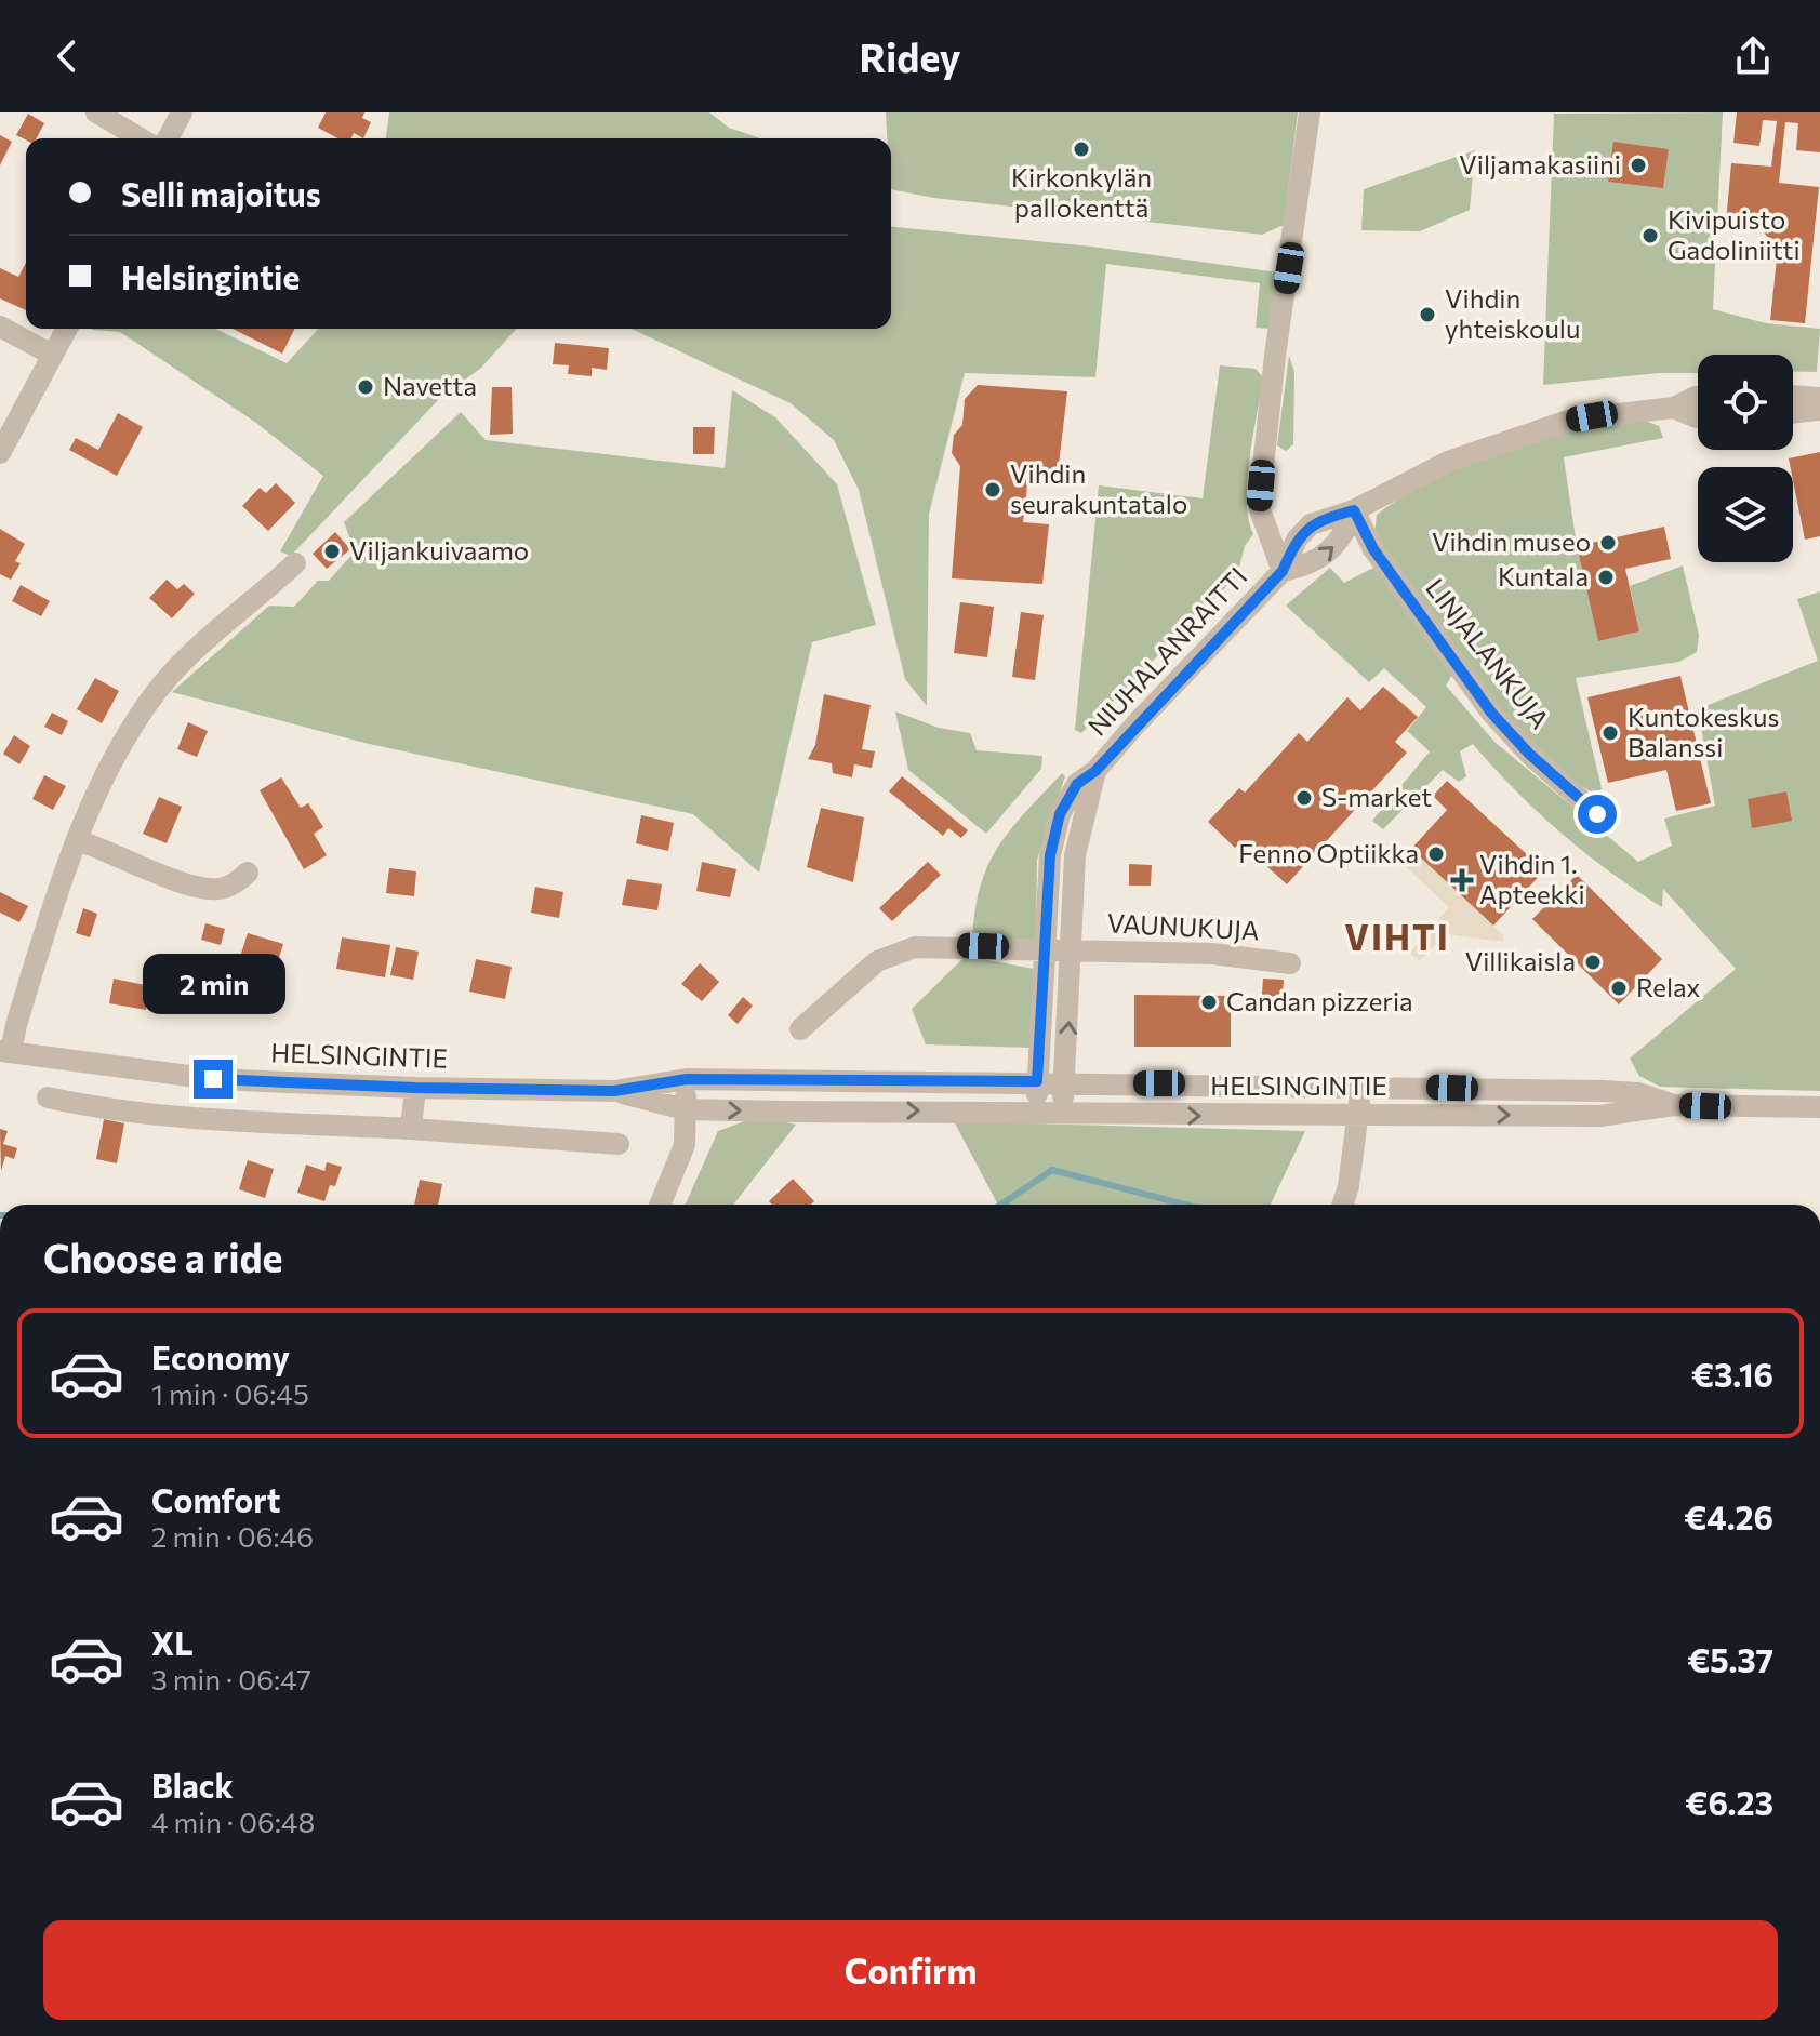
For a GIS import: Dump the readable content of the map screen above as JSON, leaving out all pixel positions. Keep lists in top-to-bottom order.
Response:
{
  "streets": {
    "street": [
      "NIUHALANRAITTI",
      "LINJALANKUJA",
      "VAUNUKUJA",
      "HELSINGINTIE"
    ]
  },
  "crossings": [
    ["NIUHALANRAITTI", "LINJALANKUJA"],
    ["NIUHALANRAITTI", "VAUNUKUJA"],
    ["NIUHALANRAITTI", "HELSINGINTIE"]
  ],
  "districts": ["VIHTI"],
  "places": {
    "other": [
      "Kirkonkylän pallokenttä",
      "Viljamakasiini",
      "Kivipuisto Gadoliniitti",
      "Vihdin yhteiskoulu",
      "Navetta",
      "Vihdin seurakuntatalo",
      "Vihdin museo",
      "Viljankuivaamo",
      "Kuntala",
      "Kuntokeskus Balanssi",
      "S-market",
      "Fenno Optiikka",
      "Villikaisla",
      "Relax",
      "Candan pizzeria"
    ],
    "health": ["Vihdin 1. Apteekki"]
  },
  "page": {
    "header": "Ridey",
    "banner": ["Selli majoitus", "Helsingintie"],
    "bubble": "2 min",
    "heading": "Choose a ride",
    "list": [
      {
        "name": "Economy",
        "note": "1 min · 06:45",
        "value": "€3.16"
      },
      {
        "name": "Comfort",
        "note": "2 min · 06:46",
        "value": "€4.26"
      },
      {
        "name": "XL",
        "note": "3 min · 06:47",
        "value": "€5.37"
      },
      {
        "name": "Black",
        "note": "4 min · 06:48",
        "value": "€6.23"
      }
    ],
    "buttons": "Confirm"
  }
}
